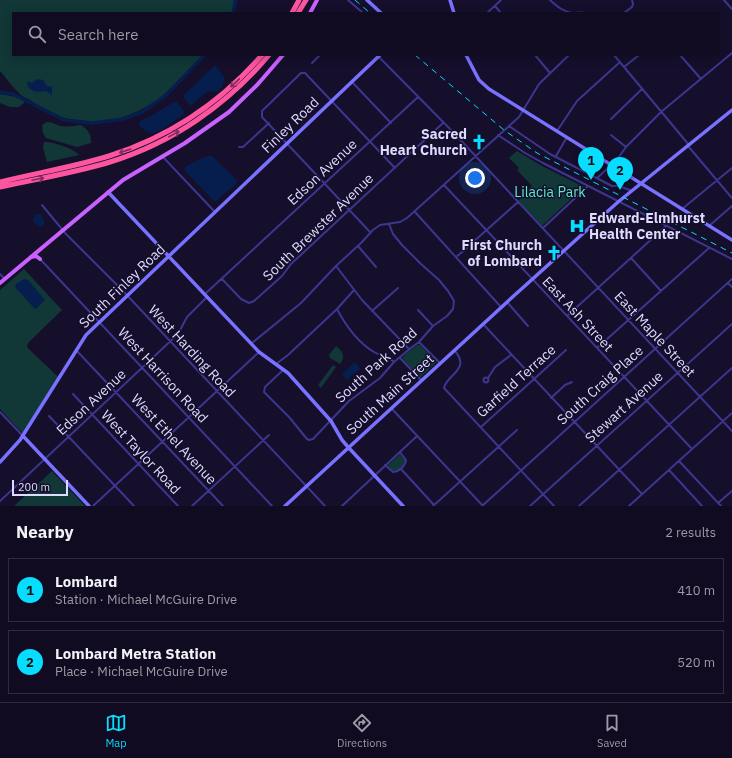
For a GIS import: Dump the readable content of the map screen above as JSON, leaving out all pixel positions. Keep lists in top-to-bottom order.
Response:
{
  "streets": {
    "main road": ["Finley Road", "South Finley Road", "South Main Street"],
    "street": [
      "Edson Avenue",
      "South Brewster Avenue",
      "East Ash Street",
      "East Maple Street",
      "West Harding Road",
      "South Park Road",
      "West Harrison Road",
      "Garfield Terrace",
      "South Craig Place",
      "Stewart Avenue",
      "West Ethel Avenue",
      "West Taylor Road"
    ]
  },
  "crossings": [
    ["Finley Road", "South Finley Road"],
    ["Edson Avenue", "South Brewster Avenue"],
    ["Edson Avenue", "East Maple Street"],
    ["Edson Avenue", "West Harding Road"],
    ["Edson Avenue", "West Harrison Road"],
    ["Edson Avenue", "West Ethel Avenue"],
    ["Edson Avenue", "West Taylor Road"],
    ["South Brewster Avenue", "East Maple Street"],
    ["South Finley Road", "West Harding Road"],
    ["South Finley Road", "West Harrison Road"],
    ["South Finley Road", "West Ethel Avenue"],
    ["East Ash Street", "South Craig Place"],
    ["East Ash Street", "South Main Street"],
    ["East Ash Street", "Stewart Avenue"],
    ["East Maple Street", "South Craig Place"],
    ["East Maple Street", "South Main Street"],
    ["East Maple Street", "Stewart Avenue"],
    ["West Harding Road", "South Main Street"]
  ],
  "parks": ["Lilacia Park"],
  "places": {
    "church": ["Sacred Heart Church", "First Church of Lombard"],
    "hospital": ["Edward-Elmhurst Health Center"]
  },
  "scale_bar": "200 m",
  "page": {
    "search": "Search here",
    "pins": ["1", "2"],
    "scale": "200 m",
    "heading": ["Nearby", "2 results"],
    "list": [
      {
        "mark": "1",
        "name": "Lombard",
        "note": "Station · Michael McGuire Drive",
        "value": "410 m"
      },
      {
        "mark": "2",
        "name": "Lombard Metra Station",
        "note": "Place · Michael McGuire Drive",
        "value": "520 m"
      }
    ],
    "nav": ["Map", "Directions", "Saved"]
  }
}
